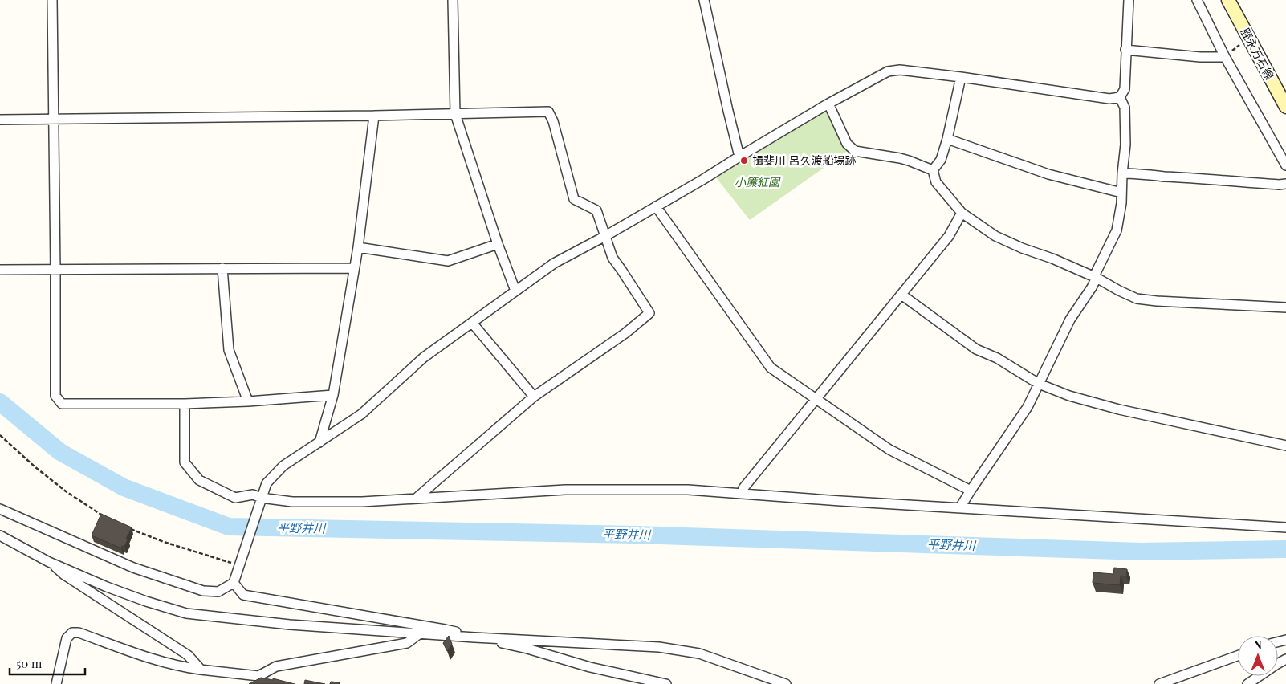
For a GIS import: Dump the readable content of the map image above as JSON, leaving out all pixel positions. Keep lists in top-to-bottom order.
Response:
{
  "streets": {
    "main road": ["脛永万石線"]
  },
  "water": ["平野井川"],
  "parks": ["小簾紅園"],
  "places": ["揖斐川 呂久渡船場跡"],
  "scale_bar": "50 m",
  "north": "top"
}
